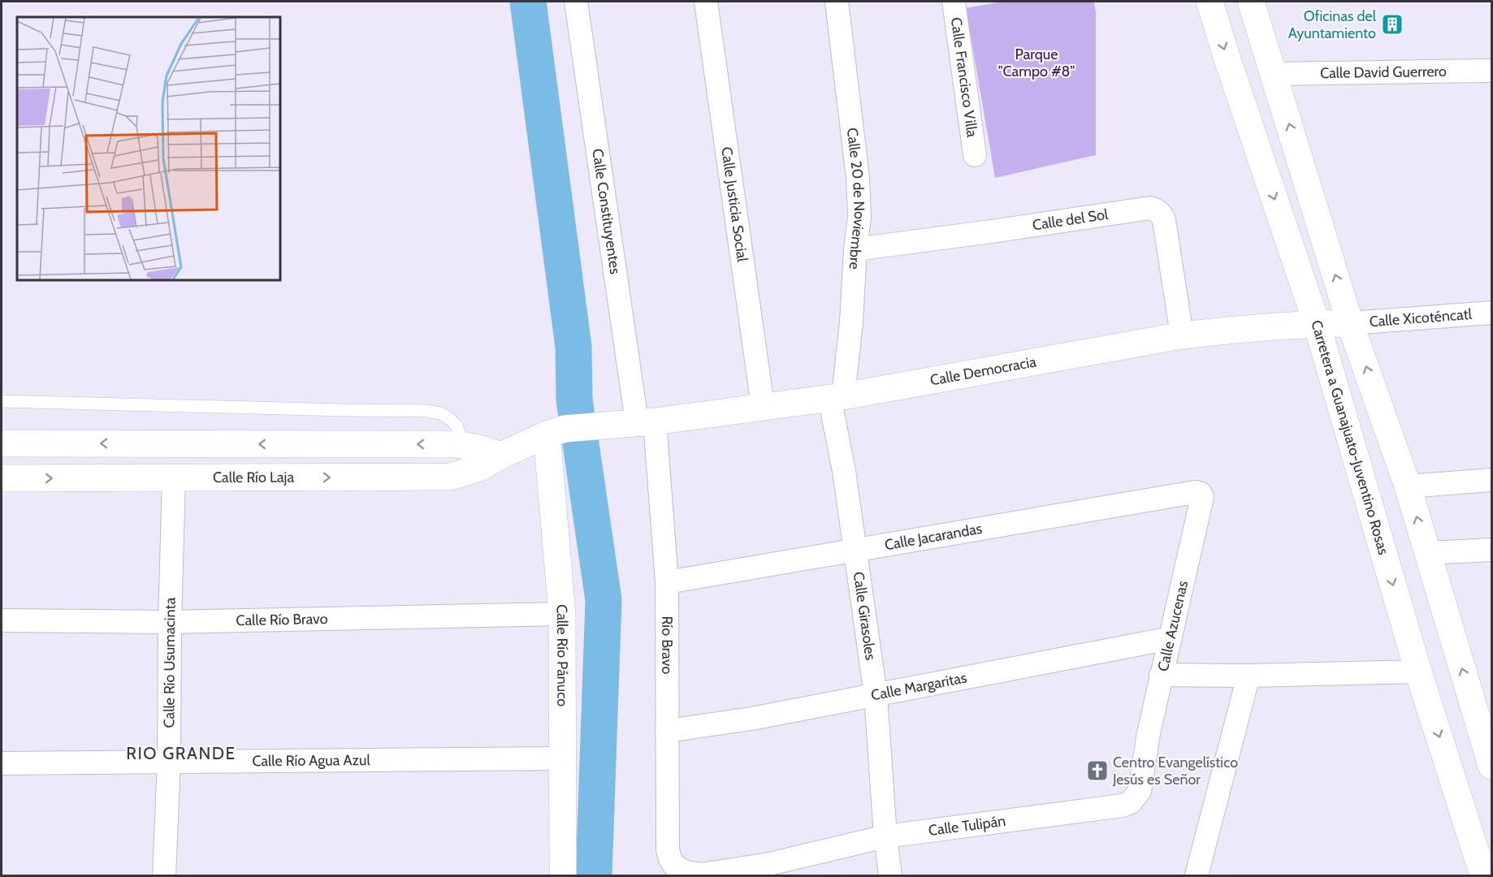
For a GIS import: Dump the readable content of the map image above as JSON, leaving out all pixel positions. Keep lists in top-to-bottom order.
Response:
{
  "streets": {
    "street": [
      "Calle David Guerrero",
      "Calle Francisco Villa",
      "Calle 20 de Noviembre",
      "Calle Justicia Social",
      "Calle Constituyentes",
      "Calle del Sol",
      "Calle Xicoténcatl",
      "Calle Democracia",
      "Carretera a Guanajuato-Juventino Rosas",
      "Calle Río Laja",
      "Calle Jacarandas",
      "Calle Girasoles",
      "Calle Río Bravo",
      "Calle Azucenas",
      "Río Bravo",
      "Calle Río Pánuco",
      "Calle Río Usumacinta",
      "Calle Margaritas",
      "Calle Río Agua Azul",
      "Calle Tulipán"
    ]
  },
  "crossings": [
    ["Calle 20 de Noviembre", "Calle del Sol"],
    ["Calle 20 de Noviembre", "Calle Democracia"],
    ["Calle 20 de Noviembre", "Calle Girasoles"],
    ["Calle Justicia Social", "Calle Democracia"],
    ["Calle Constituyentes", "Calle Democracia"],
    ["Calle Constituyentes", "Río Bravo"],
    ["Calle del Sol", "Calle Democracia"],
    ["Calle Xicoténcatl", "Calle Democracia"],
    ["Calle Democracia", "Carretera a Guanajuato-Juventino Rosas"],
    ["Calle Democracia", "Calle Río Laja"],
    ["Calle Democracia", "Calle Girasoles"],
    ["Calle Democracia", "Río Bravo"],
    ["Calle Democracia", "Calle Río Pánuco"],
    ["Carretera a Guanajuato-Juventino Rosas", "Calle Azucenas"],
    ["Calle Río Laja", "Calle Río Pánuco"],
    ["Calle Río Laja", "Calle Río Usumacinta"],
    ["Calle Jacarandas", "Calle Girasoles"],
    ["Calle Jacarandas", "Calle Azucenas"],
    ["Calle Jacarandas", "Río Bravo"],
    ["Calle Girasoles", "Calle Margaritas"],
    ["Calle Girasoles", "Calle Tulipán"],
    ["Calle Río Bravo", "Calle Río Pánuco"],
    ["Calle Río Bravo", "Calle Río Usumacinta"],
    ["Calle Azucenas", "Calle Margaritas"],
    ["Calle Azucenas", "Calle Tulipán"],
    ["Río Bravo", "Calle Margaritas"],
    ["Río Bravo", "Calle Tulipán"],
    ["Calle Río Pánuco", "Calle Río Agua Azul"],
    ["Calle Río Usumacinta", "Calle Río Agua Azul"]
  ],
  "districts": ["RIO GRANDE"],
  "parks": ["Parque \"Campo #8\""],
  "places": {
    "building": ["Oficinas del Ayuntamiento"],
    "church": ["Centro Evangelístico Jesús es Señor"]
  }
}
